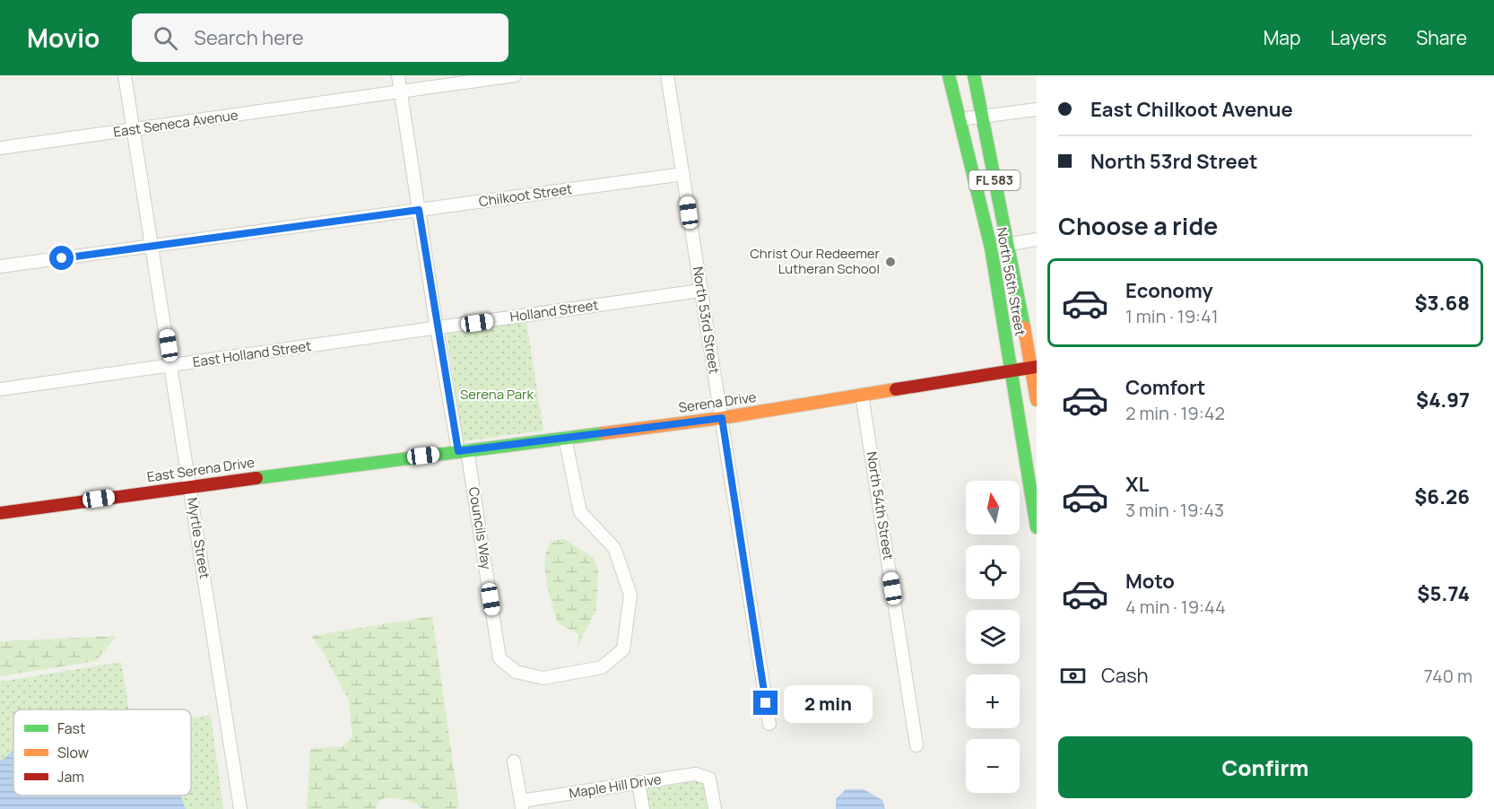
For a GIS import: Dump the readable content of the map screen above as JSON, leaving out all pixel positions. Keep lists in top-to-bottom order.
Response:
{
  "streets": {
    "street": [
      "East Seneca Avenue",
      "FL 583",
      "Chilkoot Street",
      "North 56th Street",
      "Holland Street",
      "North 53rd Street",
      "East Holland Street",
      "Serena Drive",
      "East Serena Drive",
      "North 54th Street",
      "Councils Way",
      "Myrtle Street",
      "Maple Hill Drive"
    ]
  },
  "crossings": [
    ["East Seneca Avenue", "Councils Way"],
    ["East Seneca Avenue", "Myrtle Street"],
    ["Chilkoot Street", "North 53rd Street"],
    ["Chilkoot Street", "Councils Way"],
    ["Chilkoot Street", "Myrtle Street"],
    ["North 56th Street", "Serena Drive"],
    ["Holland Street", "North 53rd Street"],
    ["Holland Street", "East Holland Street"],
    ["Holland Street", "Councils Way"],
    ["North 53rd Street", "Serena Drive"],
    ["East Holland Street", "Myrtle Street"],
    ["Serena Drive", "East Serena Drive"],
    ["Serena Drive", "North 54th Street"],
    ["Serena Drive", "Councils Way"],
    ["East Serena Drive", "Myrtle Street"]
  ],
  "parks": ["Serena Park"],
  "places": ["Christ Our Redeemer Lutheran School"],
  "legend": ["Fast", "Slow", "Jam"],
  "north": "top",
  "page": {
    "header": "Movio",
    "search": "Search here",
    "nav": ["Map", "Layers", "Share"],
    "banner": ["East Chilkoot Avenue", "North 53rd Street"],
    "heading": "Choose a ride",
    "list": [
      {
        "name": "Economy",
        "note": "1 min · 19:41",
        "value": "$3.68"
      },
      {
        "name": "Comfort",
        "note": "2 min · 19:42",
        "value": "$4.97"
      },
      {
        "name": "XL",
        "note": "3 min · 19:43",
        "value": "$6.26"
      },
      {
        "name": "Moto",
        "note": "4 min · 19:44",
        "value": "$5.74"
      }
    ],
    "map_buttons": ["+", "−"],
    "pay": ["Cash", "740 m"],
    "bubble": "2 min",
    "buttons": "Confirm"
  }
}
